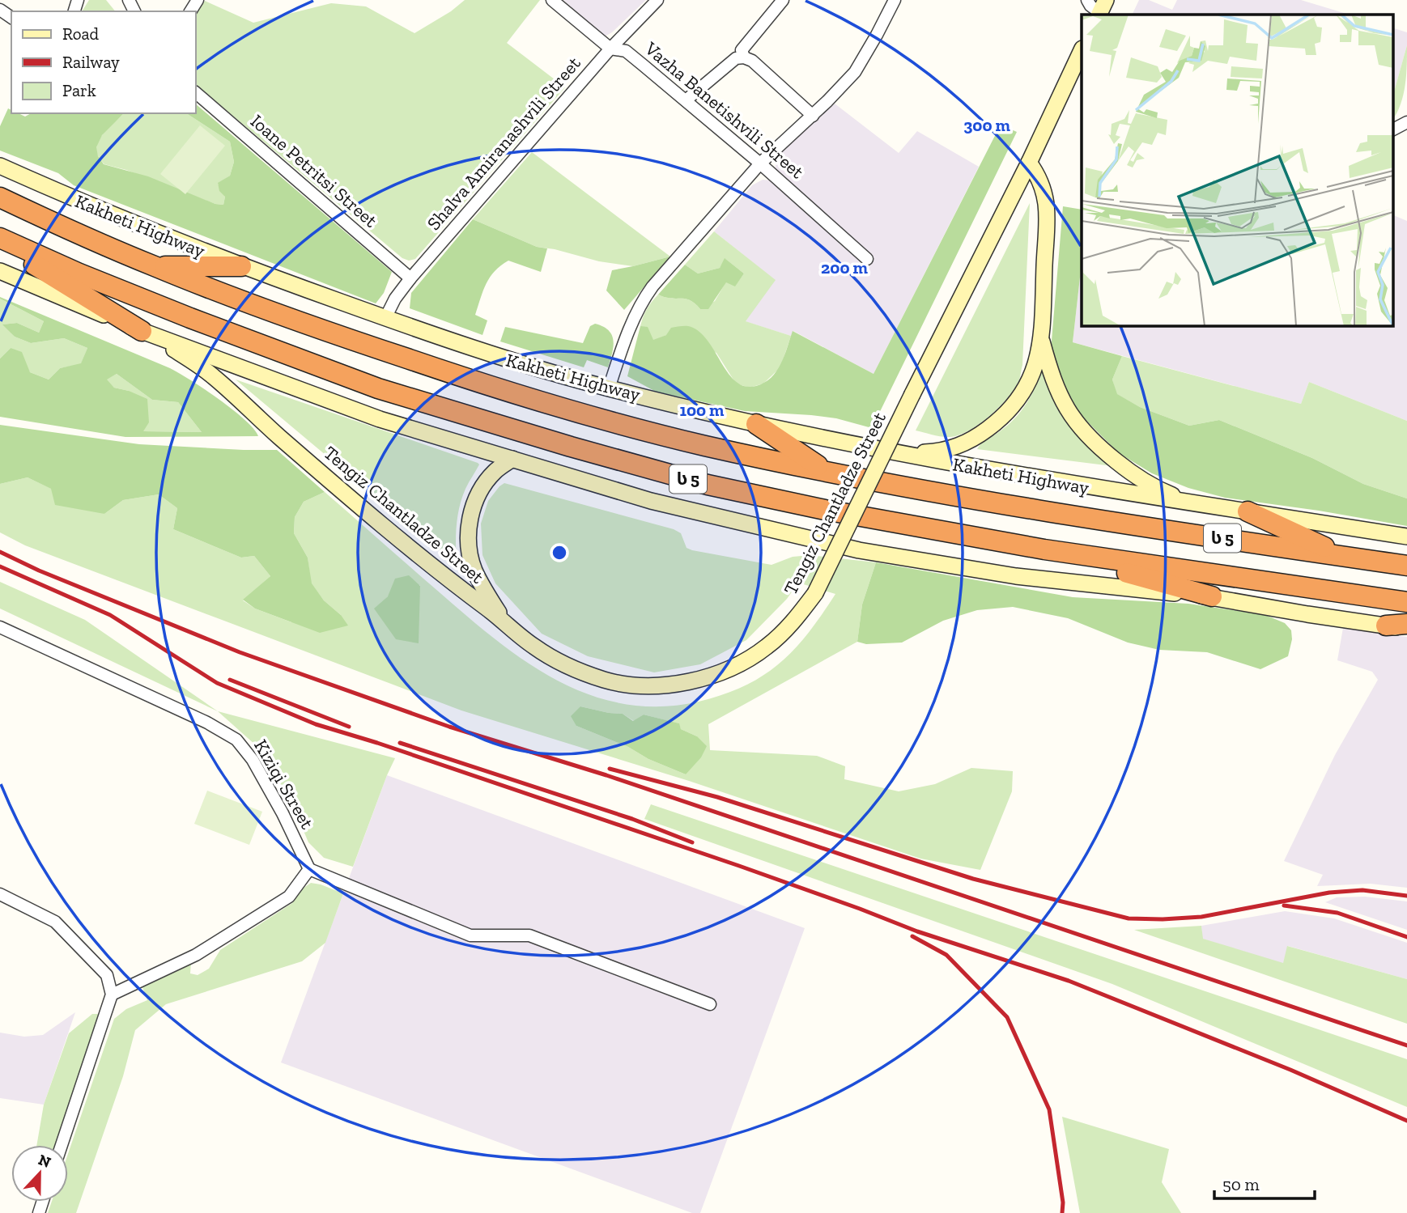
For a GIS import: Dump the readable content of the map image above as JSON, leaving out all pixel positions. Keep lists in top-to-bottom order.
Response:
{
  "streets": {
    "highway": ["Kakheti Highway", "ს 5"],
    "street": [
      "Vazha Banetishvili Street",
      "Shalva Amiranashvili Street",
      "Ioane Petritsi Street",
      "Tengiz Chantladze Street",
      "Kiziqi Street"
    ]
  },
  "crossings": [
    ["Vazha Banetishvili Street", "Shalva Amiranashvili Street"],
    ["Shalva Amiranashvili Street", "Ioane Petritsi Street"],
    ["Shalva Amiranashvili Street", "Kakheti Highway"],
    ["Kakheti Highway", "Tengiz Chantladze Street"]
  ],
  "legend": ["Road", "Railway", "Park"],
  "scale_bar": "50 m",
  "north": "top",
  "rings": ["300 m", "200 m", "100 m"]
}
